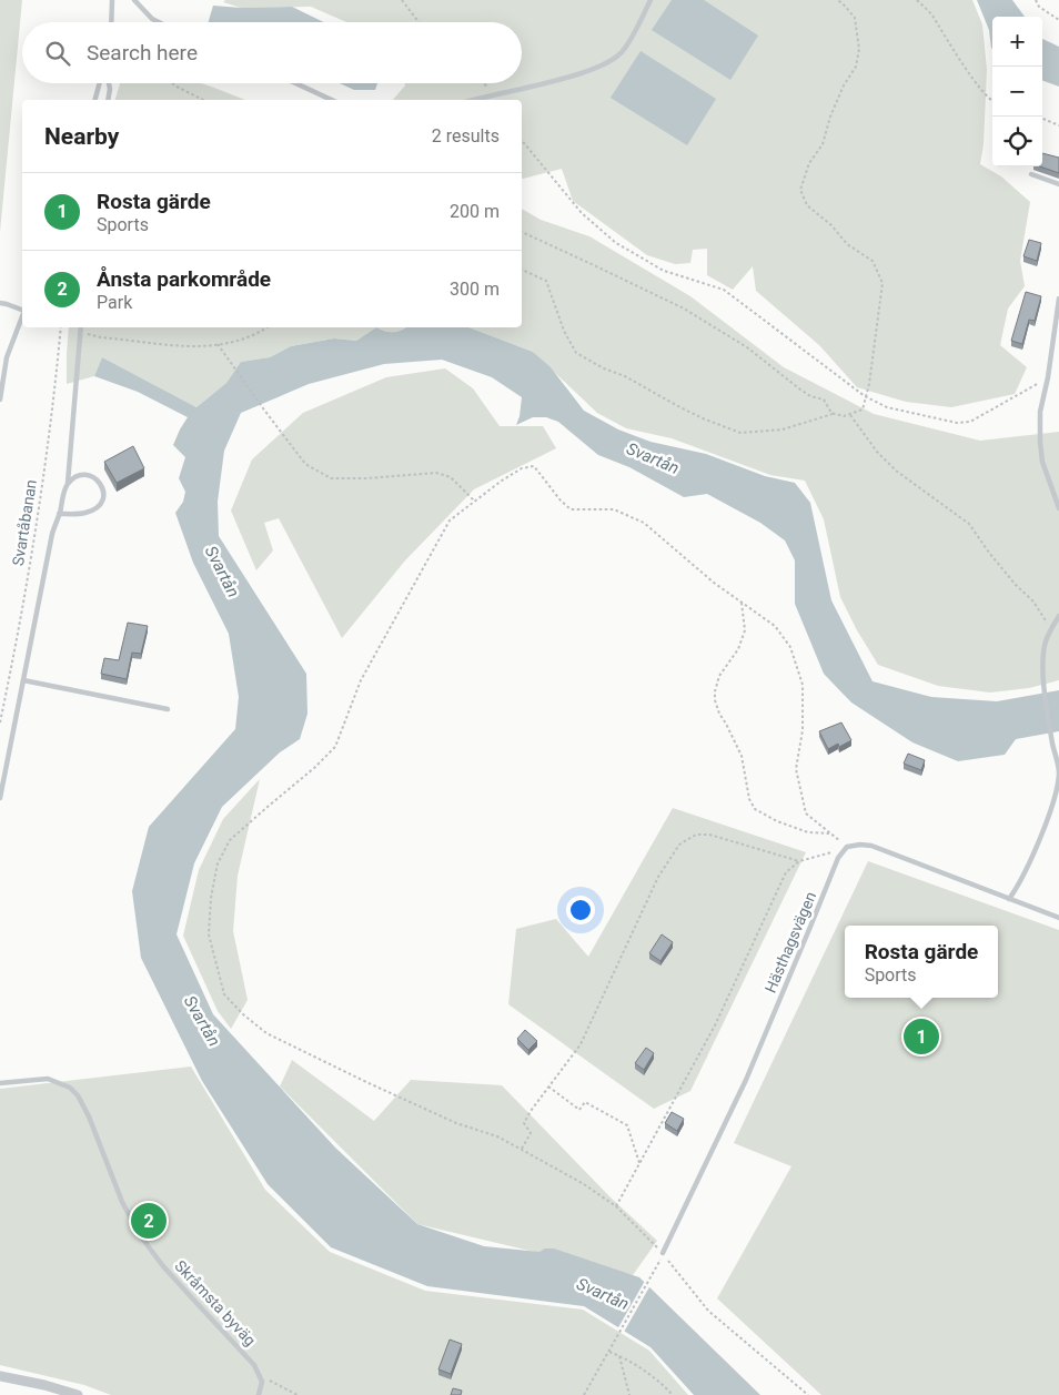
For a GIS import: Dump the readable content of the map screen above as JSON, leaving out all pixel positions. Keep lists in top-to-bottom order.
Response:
{
  "streets": {
    "lane": ["Hästhagsvägen", "Skråmsta byväg"],
    "path": ["Svartåbanan"]
  },
  "water": ["Svartån"],
  "page": {
    "map_buttons": ["+", "−"],
    "search": "Search here",
    "heading": ["Nearby", "2 results"],
    "list": [
      {
        "mark": "1",
        "name": "Rosta gärde",
        "note": "Sports",
        "value": "200 m"
      },
      {
        "mark": "2",
        "name": "Ånsta parkområde",
        "note": "Park",
        "value": "300 m"
      }
    ],
    "popup": ["Rosta gärde", "Sports"],
    "pins": ["1", "2"]
  }
}
